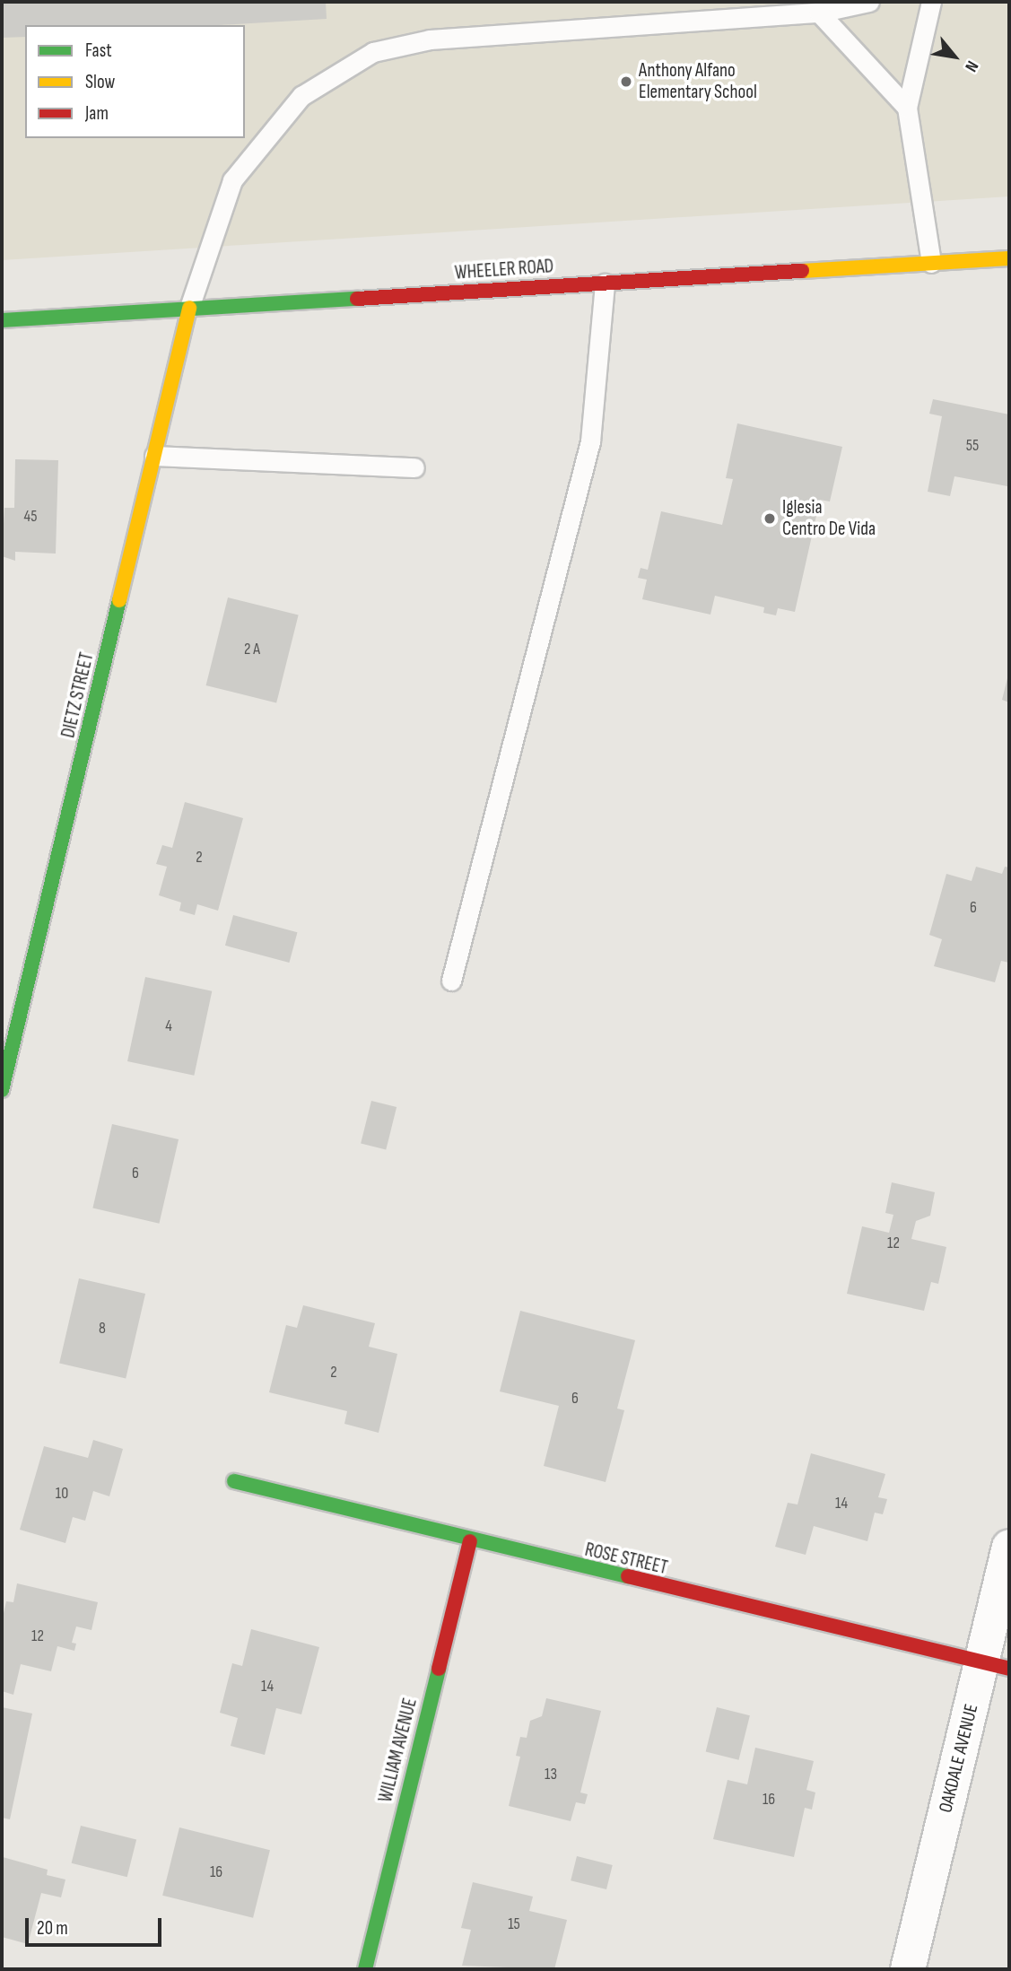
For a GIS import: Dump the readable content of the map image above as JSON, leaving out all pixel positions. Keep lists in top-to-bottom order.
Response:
{
  "streets": {
    "street": [
      "WHEELER ROAD",
      "DIETZ STREET",
      "ROSE STREET",
      "WILLIAM AVENUE",
      "OAKDALE AVENUE"
    ]
  },
  "crossings": [
    ["WHEELER ROAD", "DIETZ STREET"],
    ["ROSE STREET", "WILLIAM AVENUE"],
    ["ROSE STREET", "OAKDALE AVENUE"]
  ],
  "places": ["Anthony Alfano Elementary School", "Iglesia Centro De Vida"],
  "house_numbers": [
    "55",
    "45",
    "2 A",
    "2",
    "6",
    "4",
    "6",
    "12",
    "8",
    "2",
    "6",
    "10",
    "14",
    "12",
    "14",
    "13",
    "16",
    "16",
    "15"
  ],
  "legend": ["Fast", "Slow", "Jam"],
  "scale_bar": "20 m",
  "north": "bottom right"
}
